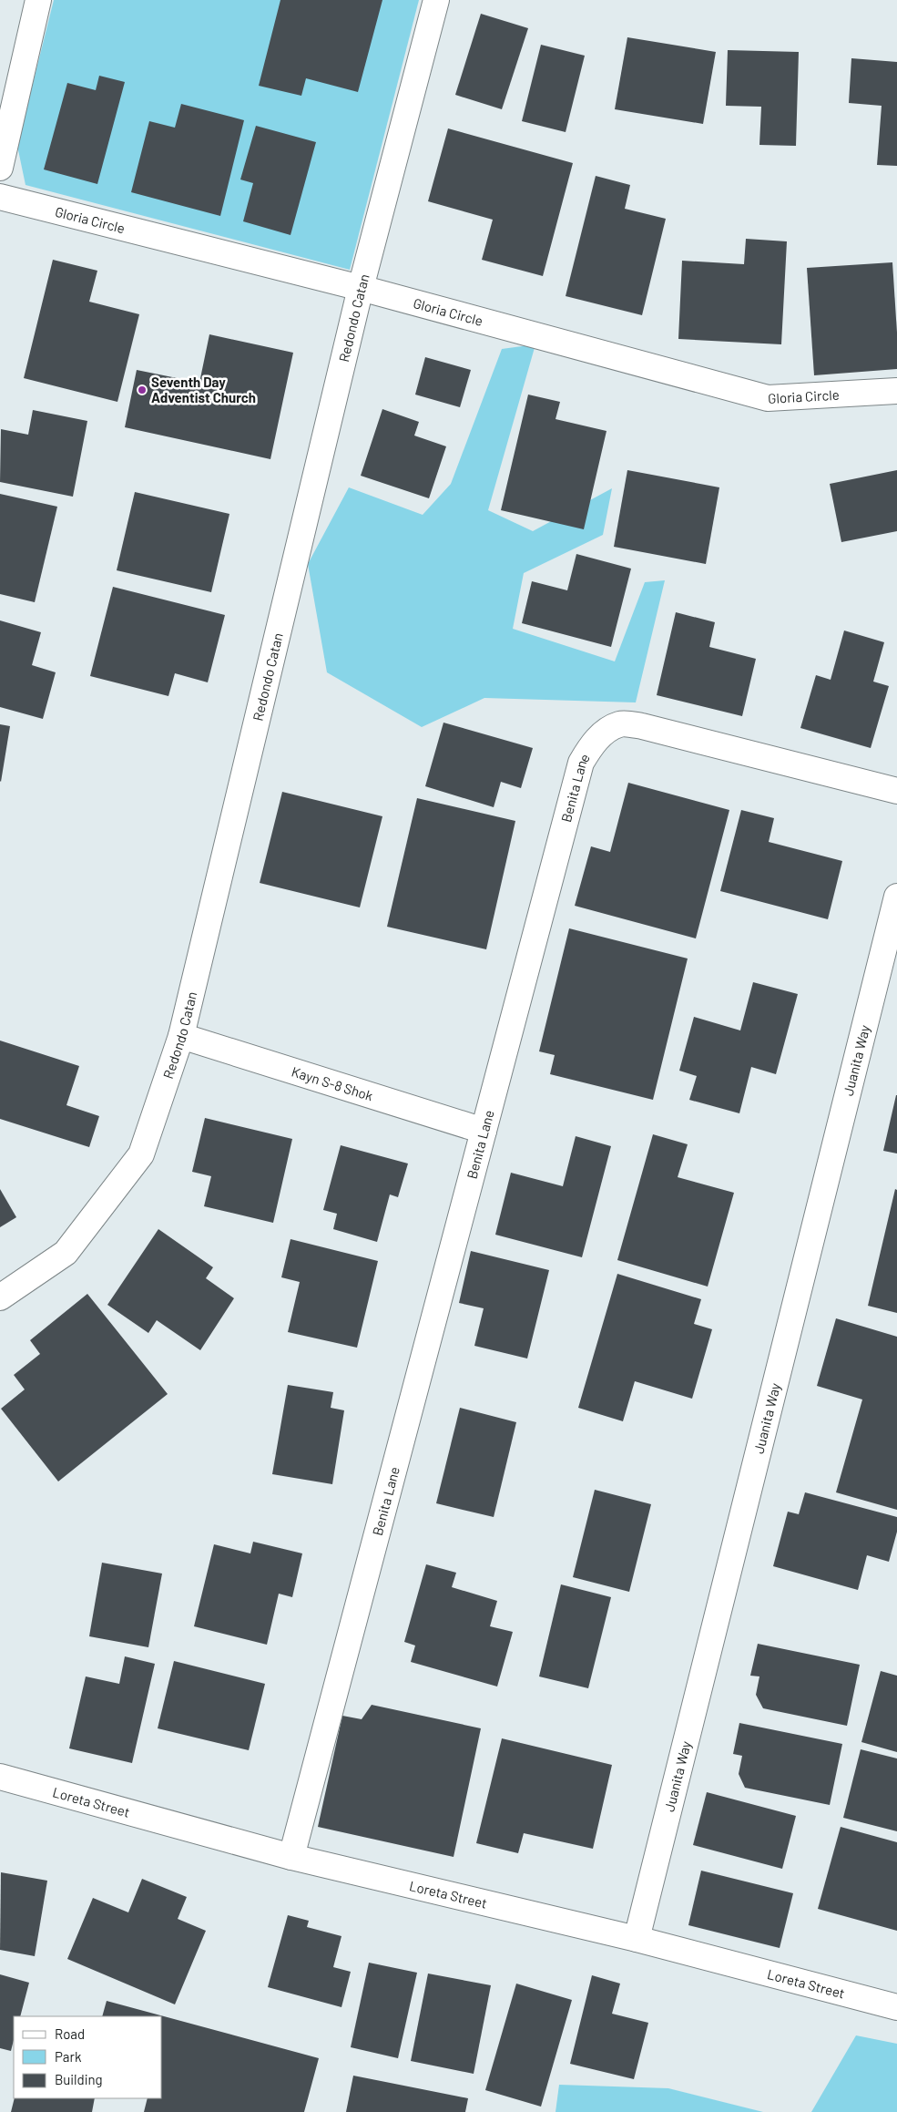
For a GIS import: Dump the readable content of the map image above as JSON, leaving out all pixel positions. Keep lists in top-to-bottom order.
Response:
{
  "streets": {
    "street": [
      "Gloria Circle",
      "Redondo Catan",
      "Benita Lane",
      "Juanita Way",
      "Kayn S-8 Shok",
      "Loreta Street"
    ]
  },
  "crossings": [
    ["Gloria Circle", "Redondo Catan"],
    ["Redondo Catan", "Kayn S-8 Shok"],
    ["Benita Lane", "Kayn S-8 Shok"],
    ["Benita Lane", "Loreta Street"],
    ["Juanita Way", "Loreta Street"]
  ],
  "places": ["Seventh Day Adventist Church"],
  "legend": ["Road", "Park", "Building"]
}
